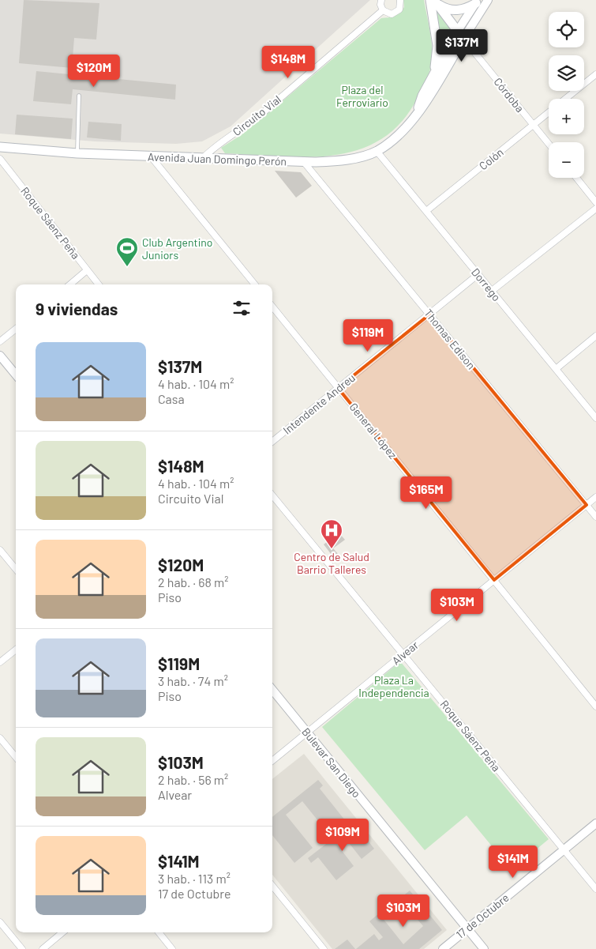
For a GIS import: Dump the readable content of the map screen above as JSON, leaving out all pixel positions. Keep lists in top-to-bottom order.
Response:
{
  "streets": {
    "main road": ["Córdoba", "Avenida Juan Domingo Perón"],
    "street": [
      "Circuito Vial",
      "Colón",
      "Roque Sáenz Peña",
      "Dorrego",
      "Thomas Edison",
      "Intendente Andreu",
      "General López",
      "Alvear",
      "Bulevar San Diego",
      "17 de Octubre"
    ]
  },
  "crossings": [
    ["Córdoba", "Avenida Juan Domingo Perón"],
    ["Córdoba", "Colón"],
    ["Circuito Vial", "Avenida Juan Domingo Perón"],
    ["Avenida Juan Domingo Perón", "Dorrego"],
    ["Avenida Juan Domingo Perón", "Thomas Edison"],
    ["Colón", "Dorrego"],
    ["Roque Sáenz Peña", "Alvear"],
    ["Roque Sáenz Peña", "17 de Octubre"],
    ["Dorrego", "Intendente Andreu"],
    ["Thomas Edison", "Intendente Andreu"],
    ["Thomas Edison", "Alvear"],
    ["Intendente Andreu", "General López"],
    ["General López", "Alvear"],
    ["Alvear", "Bulevar San Diego"],
    ["Bulevar San Diego", "17 de Octubre"]
  ],
  "parks": ["Plaza del Ferroviario", "Plaza La Independencia"],
  "places": {
    "sports": ["Club Argentino Juniors"],
    "hospital": ["Centro de Salud Barrio Talleres"]
  },
  "page": {
    "map_buttons": ["+", "−"],
    "price": [
      "$137M",
      "$148M",
      "$120M",
      "$119M",
      "$165M",
      "$103M",
      "$109M",
      "$141M",
      "$103M"
    ],
    "heading": "9 viviendas",
    "list": [
      {
        "name": "$137M",
        "note": "4 hab. · 104 m² · Casa"
      },
      {
        "name": "$148M",
        "note": "4 hab. · 104 m² · Circuito Vial"
      },
      {
        "name": "$120M",
        "note": "2 hab. · 68 m² · Piso"
      },
      {
        "name": "$119M",
        "note": "3 hab. · 74 m² · Piso"
      },
      {
        "name": "$103M",
        "note": "2 hab. · 56 m² · Alvear"
      },
      {
        "name": "$141M",
        "note": "3 hab. · 113 m² · 17 de Octubre"
      }
    ]
  }
}
